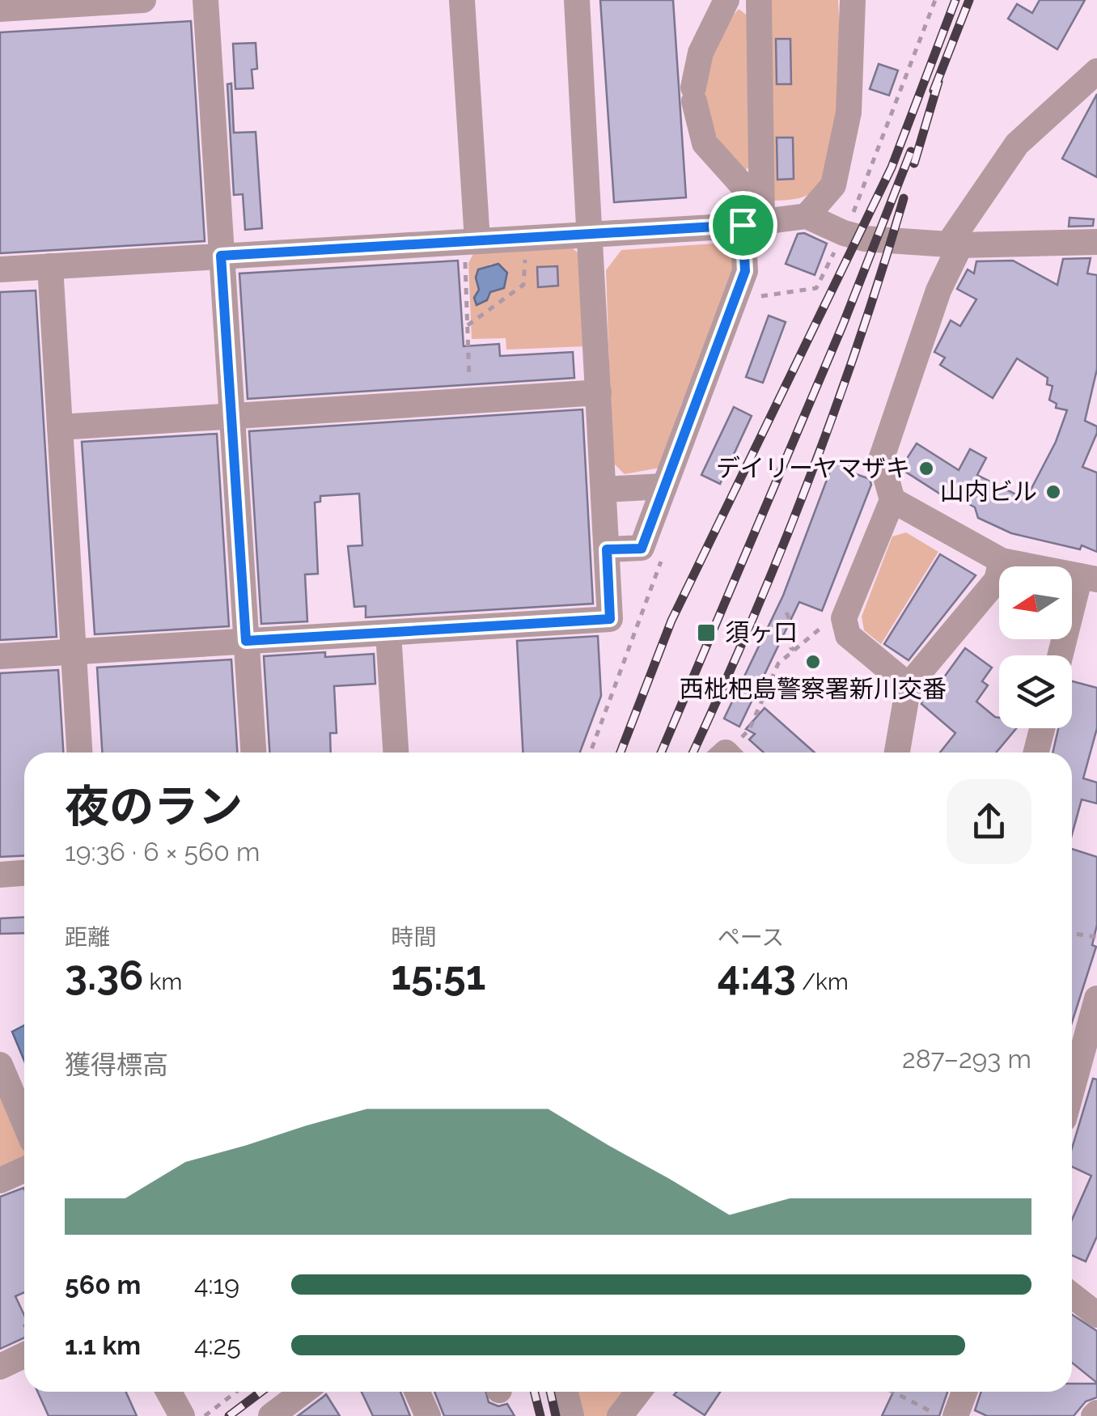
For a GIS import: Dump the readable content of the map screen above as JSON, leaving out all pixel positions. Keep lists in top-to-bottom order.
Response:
{
  "places": {
    "other": ["デイリーヤマザキ", "山内ビル", "西枇杷島警察署新川交番"],
    "transit": ["須ヶ口"]
  },
  "north": "left",
  "page": {
    "heading": ["夜のラン", "19:36 · 6 × 560 m"],
    "stats": [
      ["距離", "3.36 km"],
      ["時間", "15:51"],
      ["ペース", "4:43 /km"]
    ],
    "chart": ["獲得標高", "287–293 m"],
    "list": [
      {
        "name": "560 m",
        "note": "4:19"
      },
      {
        "name": "1.1 km",
        "note": "4:25"
      }
    ]
  }
}
